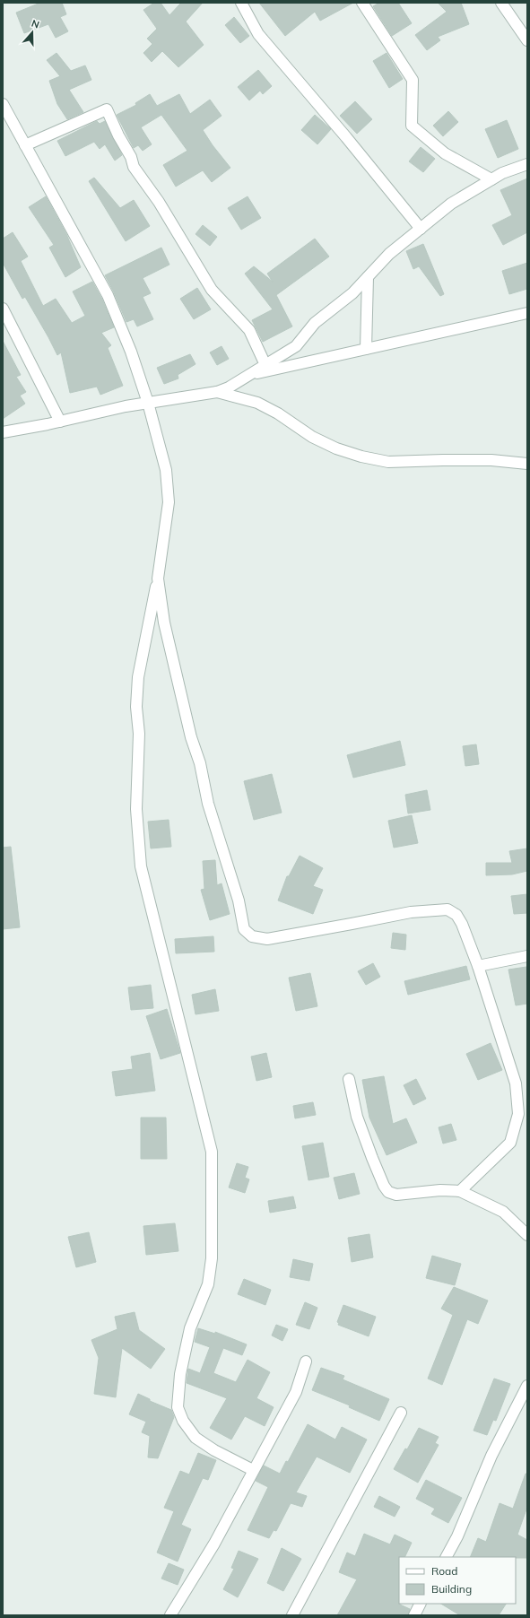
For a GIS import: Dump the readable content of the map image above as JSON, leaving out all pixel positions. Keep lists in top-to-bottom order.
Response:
{
  "legend": ["Road", "Building"],
  "north": "top"
}
